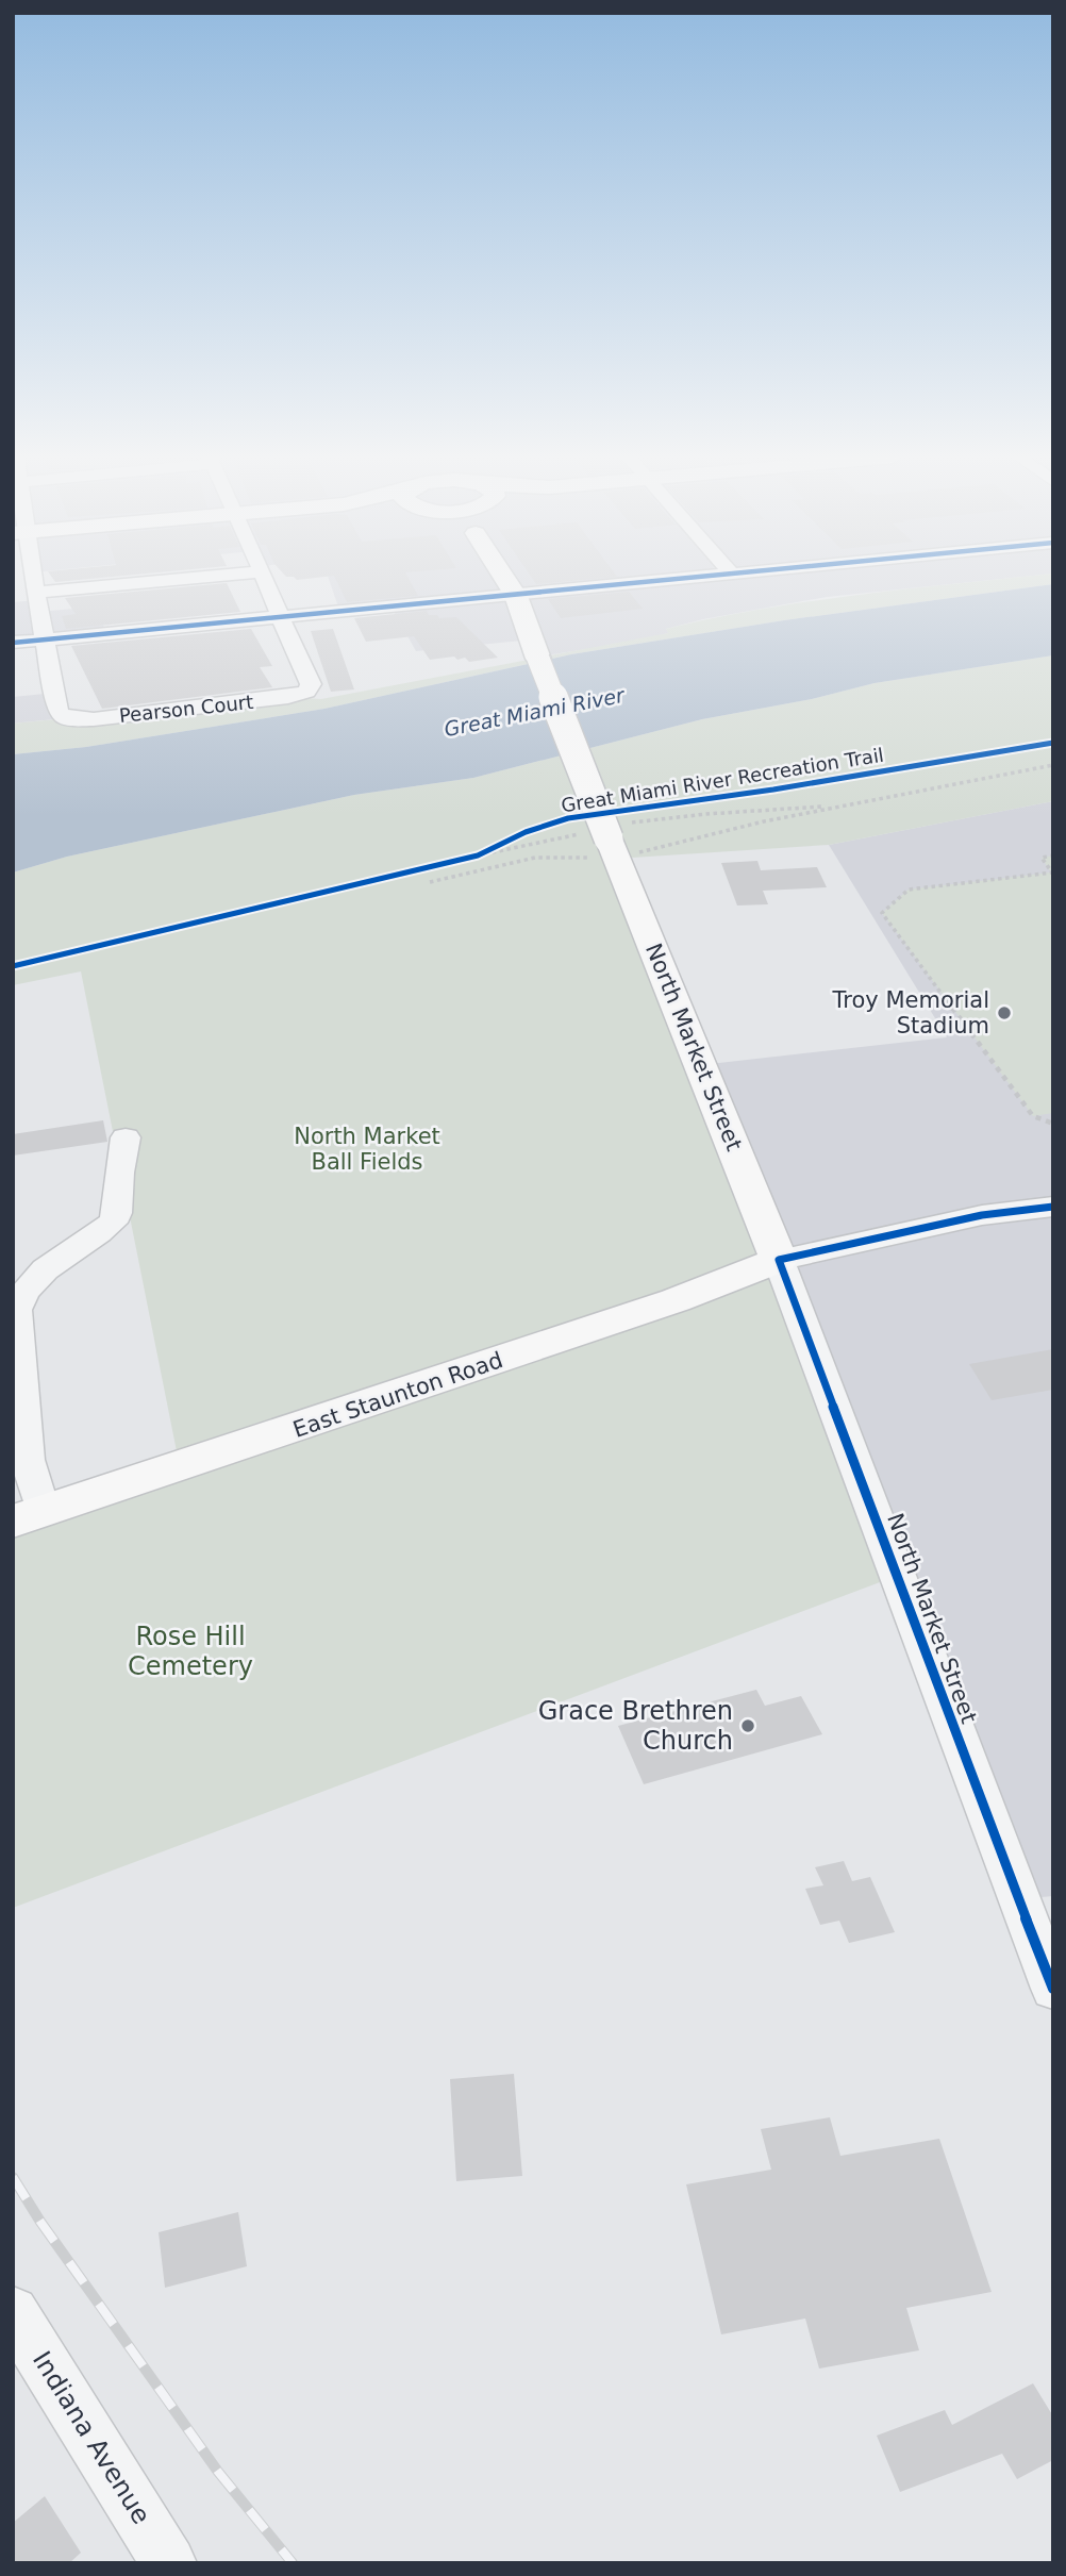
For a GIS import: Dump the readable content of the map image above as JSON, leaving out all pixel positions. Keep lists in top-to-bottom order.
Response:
{
  "streets": {
    "main road": ["North Market Street", "East Staunton Road"],
    "street": ["Pearson Court", "Indiana Avenue"],
    "cycle path": ["Great Miami River Recreation Trail"]
  },
  "crossings": [
    ["North Market Street", "East Staunton Road"]
  ],
  "water": ["Great Miami River"],
  "parks": ["North Market Ball Fields", "Rose Hill Cemetery"],
  "places": ["Troy Memorial Stadium", "Grace Brethren Church"]
}
